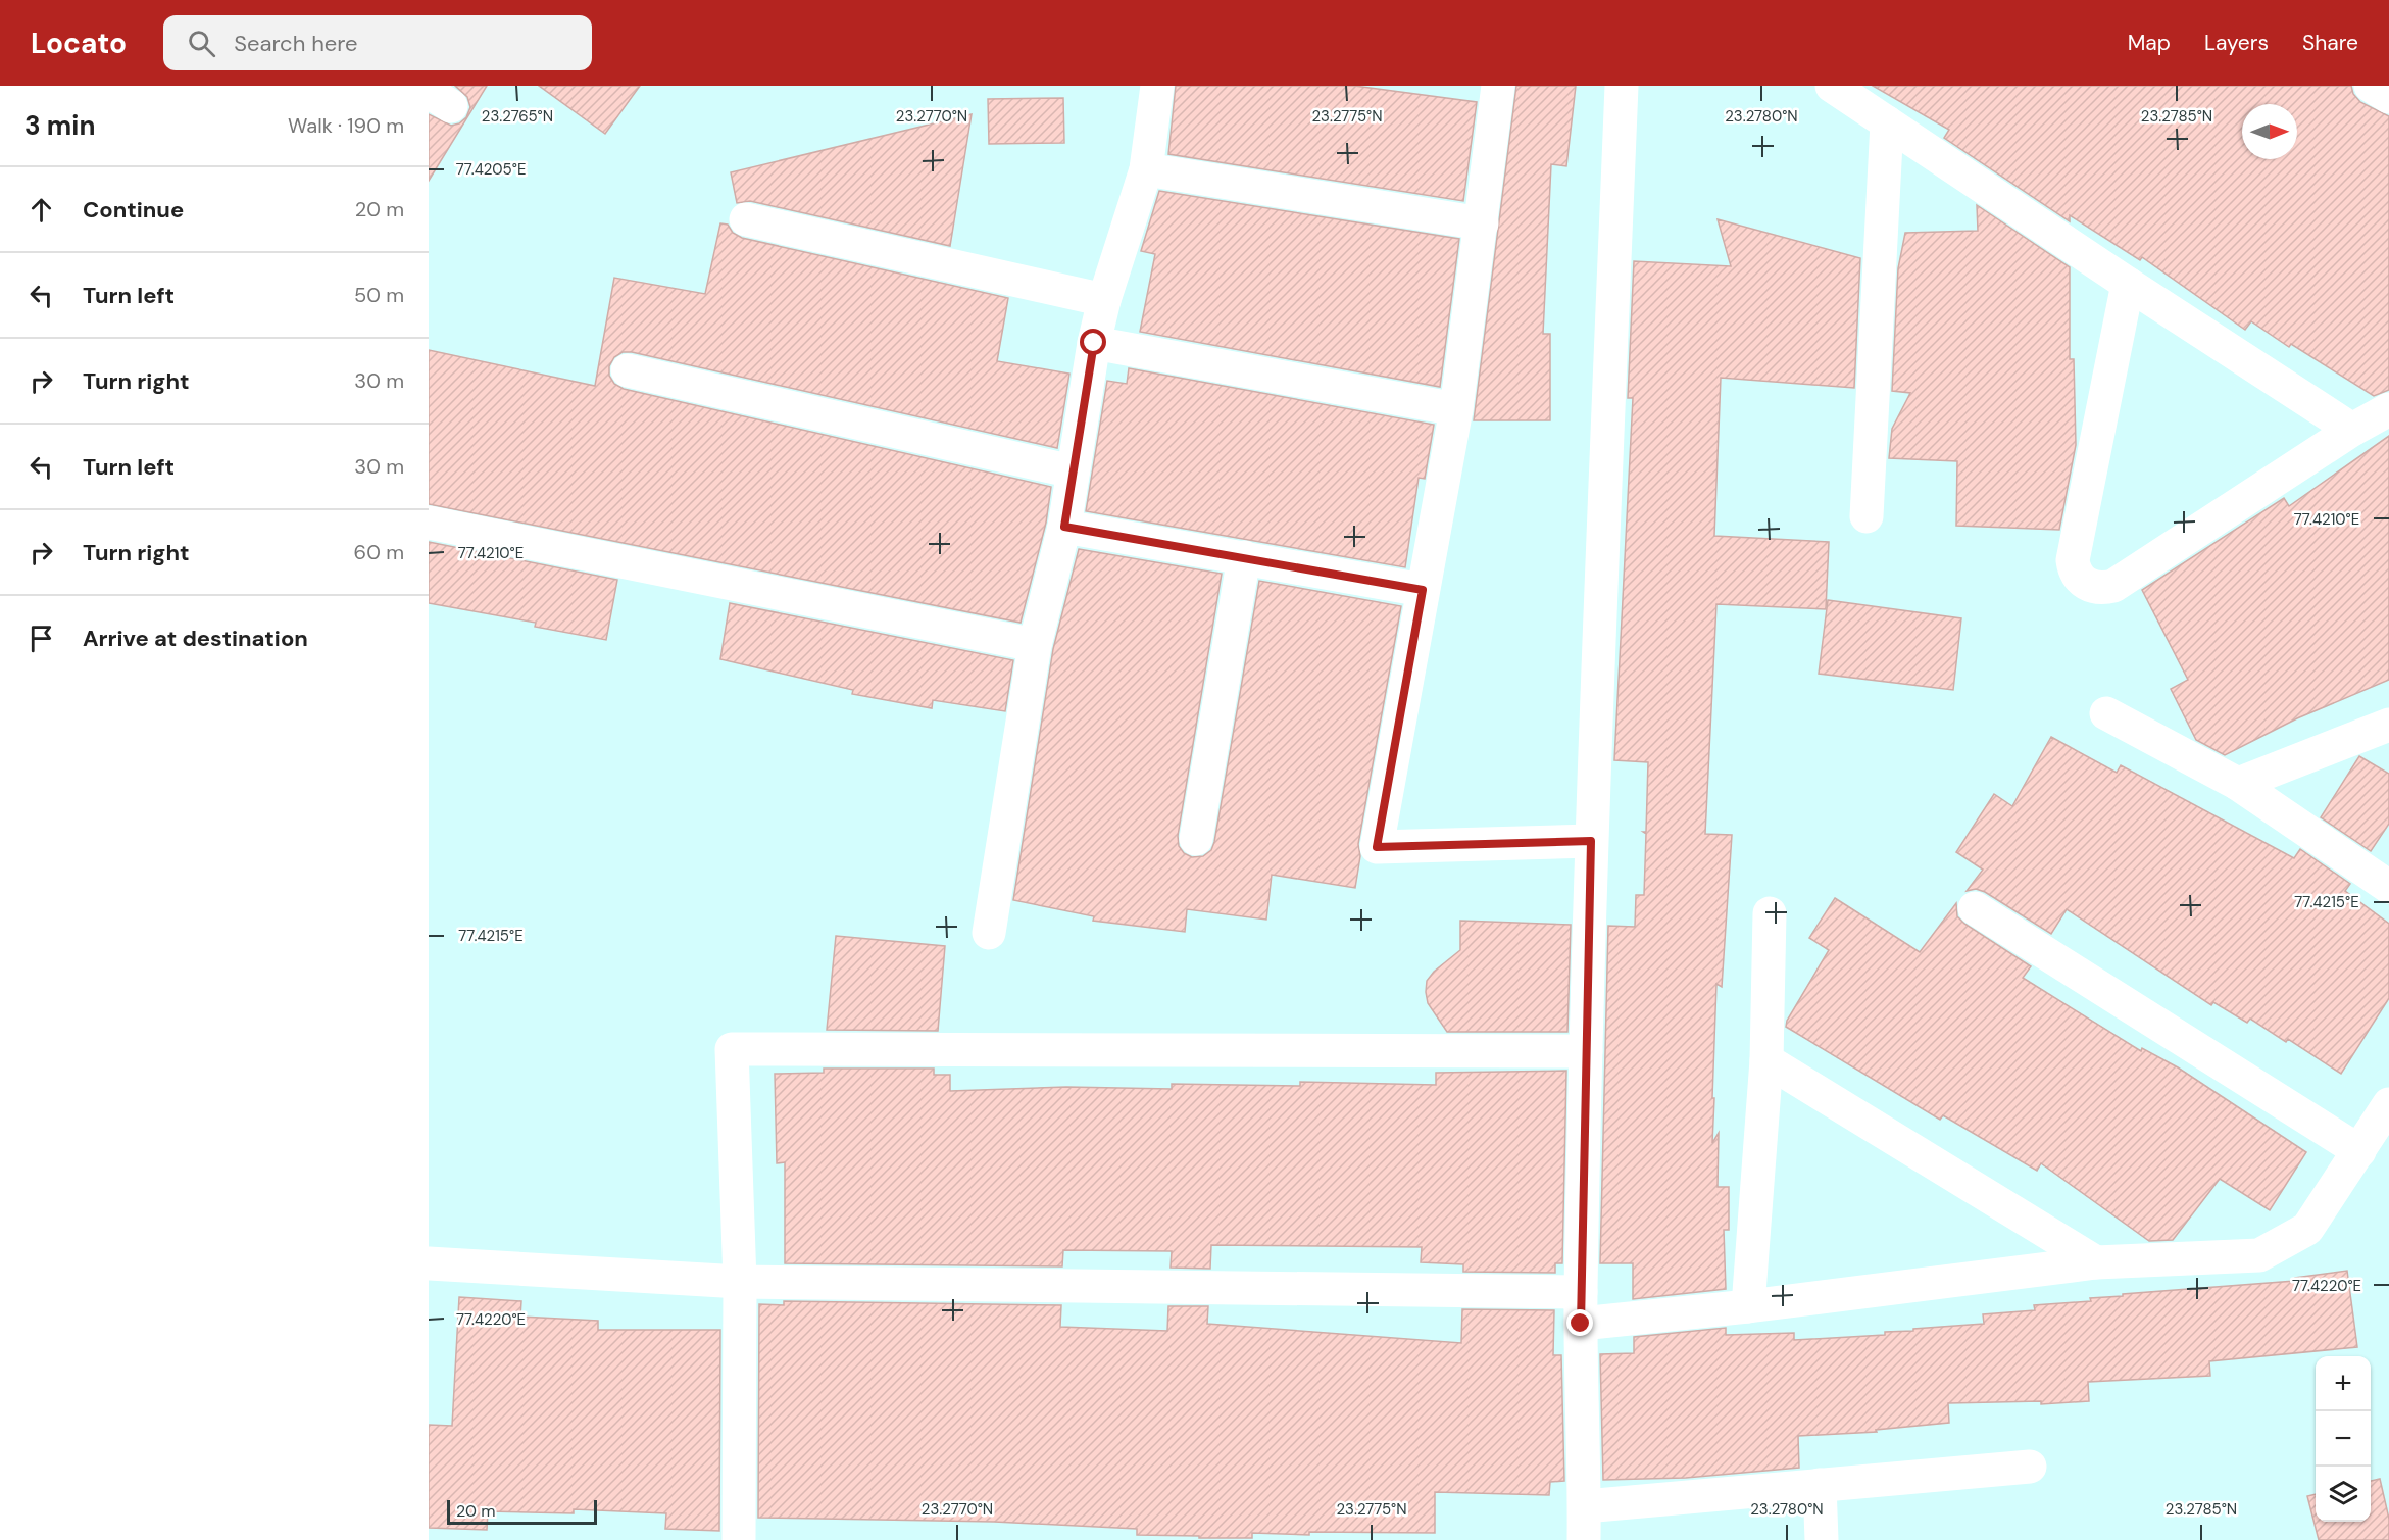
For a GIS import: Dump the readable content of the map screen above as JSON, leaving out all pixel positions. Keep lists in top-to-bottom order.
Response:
{
  "scale_bar": "20 m",
  "north": "right",
  "page": {
    "header": "Locato",
    "search": "Search here",
    "nav": ["Map", "Layers", "Share"],
    "heading": ["3 min", "Walk · 190 m"],
    "list": [
      ["Continue", "20 m"],
      ["Turn left", "50 m"],
      ["Turn right", "30 m"],
      ["Turn left", "30 m"],
      ["Turn right", "60 m"],
      "Arrive at destination"
    ],
    "map_buttons": ["+", "−"],
    "scale": "20 m"
  },
  "coordinates": [
    "23.2765°N",
    "23.2770°N",
    "23.2775°N",
    "23.2780°N",
    "23.2785°N",
    "77.4205°E",
    "77.4210°E",
    "77.4215°E",
    "77.4220°E"
  ]
}
